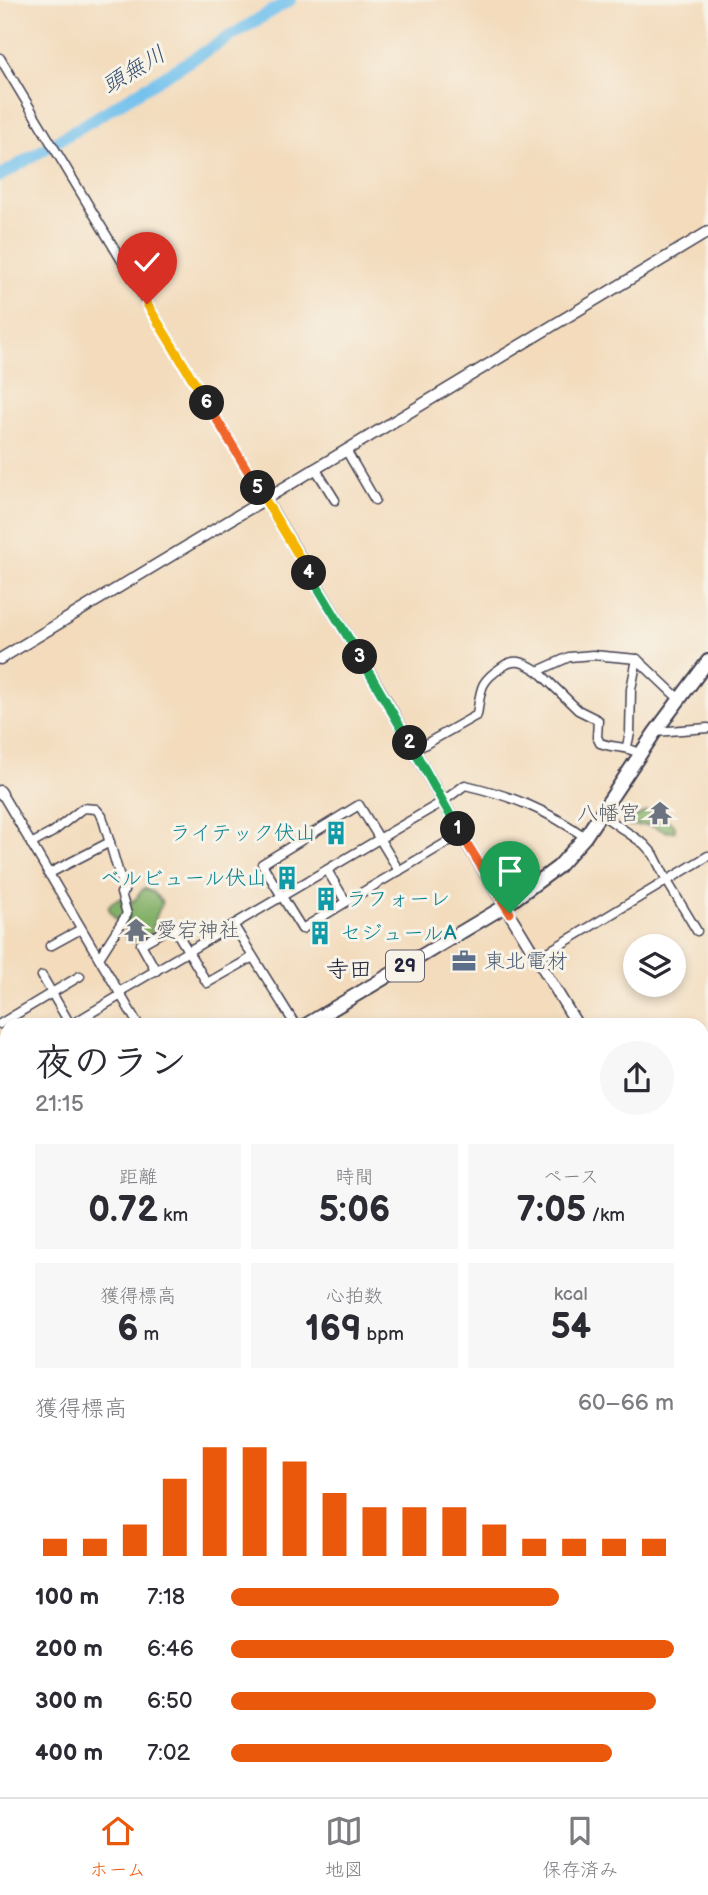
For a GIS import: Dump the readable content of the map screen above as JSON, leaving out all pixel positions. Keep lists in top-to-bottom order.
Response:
{
  "streets": {
    "main road": ["29"]
  },
  "districts": ["寺田"],
  "water": ["頭無川"],
  "places": {
    "temple": ["八幡宮", "愛宕神社"],
    "building": [
      "ライテック伏山",
      "ベルビュール伏山",
      "ラフォーレ",
      "セジュールA"
    ],
    "office": ["東北電材"]
  },
  "page": {
    "pins": [
      "6",
      "5",
      "4",
      "3",
      "2",
      "1"
    ],
    "heading": ["夜のラン", "21:15"],
    "stats": [
      ["距離", "0.72 km"],
      ["時間", "5:06"],
      ["ペース", "7:05 /km"],
      ["獲得標高", "6 m"],
      ["心拍数", "169 bpm"],
      ["kcal", "54"]
    ],
    "chart": ["獲得標高", "60–66 m"],
    "list": [
      {
        "name": "100 m",
        "note": "7:18"
      },
      {
        "name": "200 m",
        "note": "6:46"
      },
      {
        "name": "300 m",
        "note": "6:50"
      },
      {
        "name": "400 m",
        "note": "7:02"
      }
    ],
    "tabs": ["ホーム", "地図", "保存済み"]
  }
}
